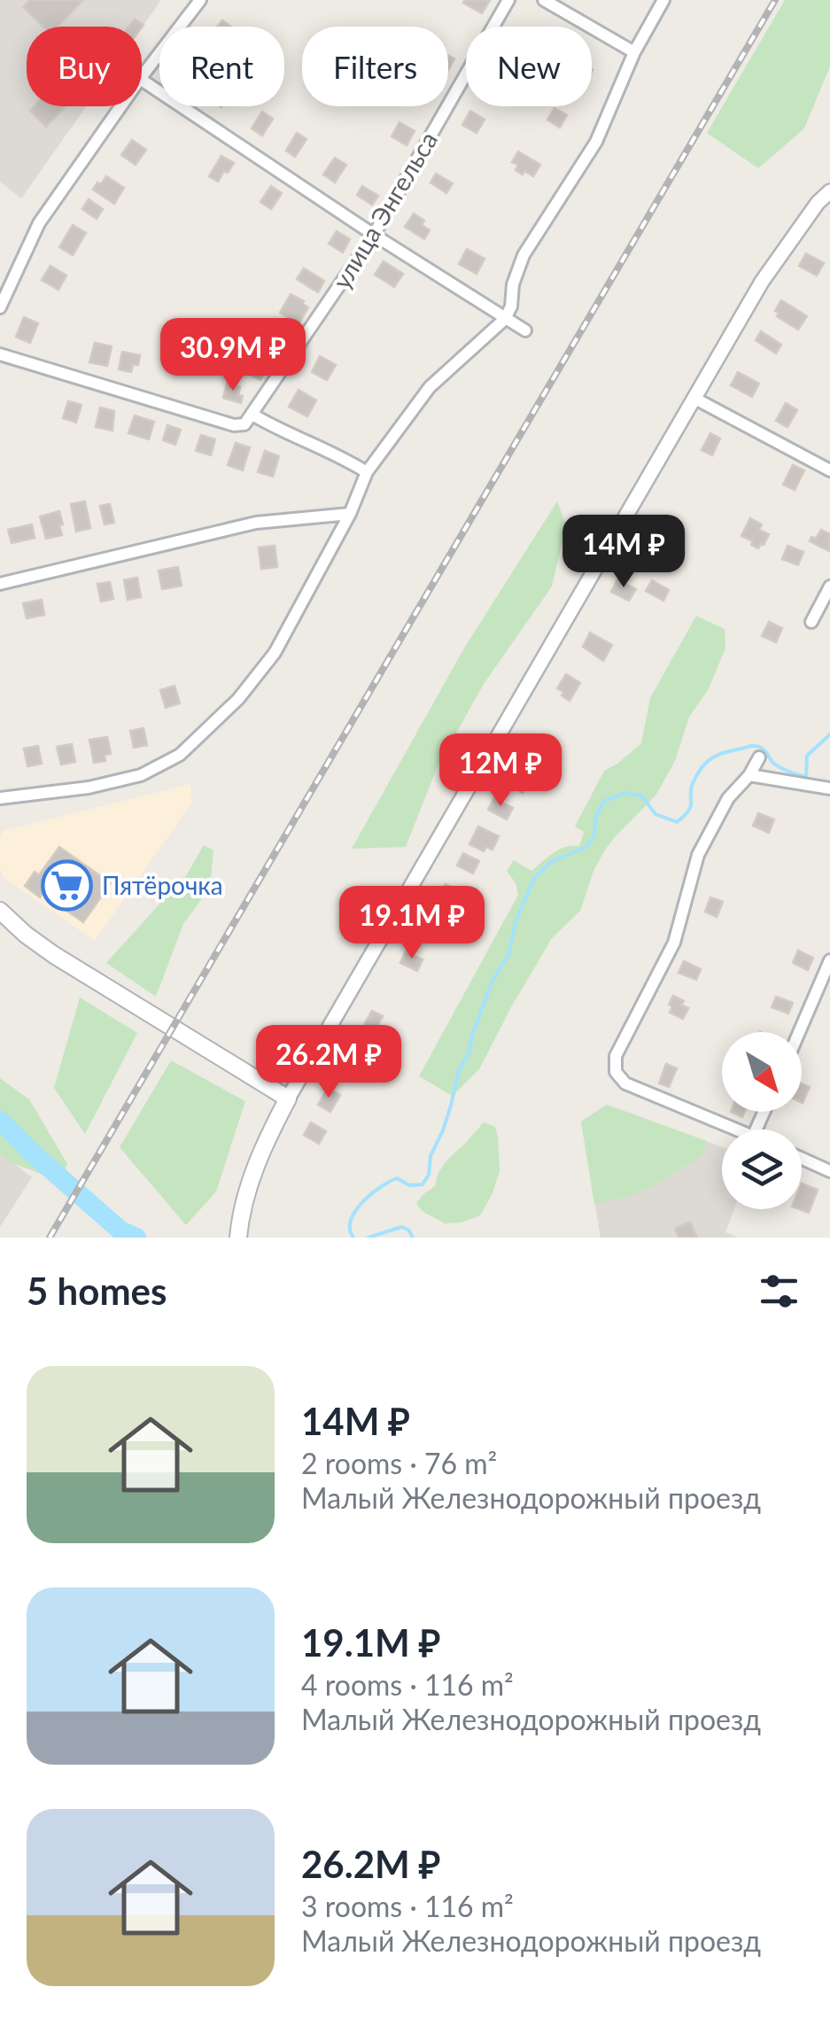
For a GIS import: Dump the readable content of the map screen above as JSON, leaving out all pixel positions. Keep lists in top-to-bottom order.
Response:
{
  "streets": {
    "street": ["улица Энгельса"]
  },
  "places": {
    "supermarket": ["Пятёрочка"]
  },
  "north": "bottom right",
  "page": {
    "chip": [
      "Buy",
      "Rent",
      "Filters",
      "New"
    ],
    "price": [
      "30.9M ₽",
      "14M ₽",
      "12M ₽",
      "19.1M ₽",
      "26.2M ₽"
    ],
    "heading": "5 homes",
    "list": [
      {
        "name": "14M ₽",
        "note": "2 rooms · 76 m² · Малый Железнодорожный проезд"
      },
      {
        "name": "19.1M ₽",
        "note": "4 rooms · 116 m² · Малый Железнодорожный проезд"
      },
      {
        "name": "26.2M ₽",
        "note": "3 rooms · 116 m² · Малый Железнодорожный проезд"
      }
    ]
  }
}
